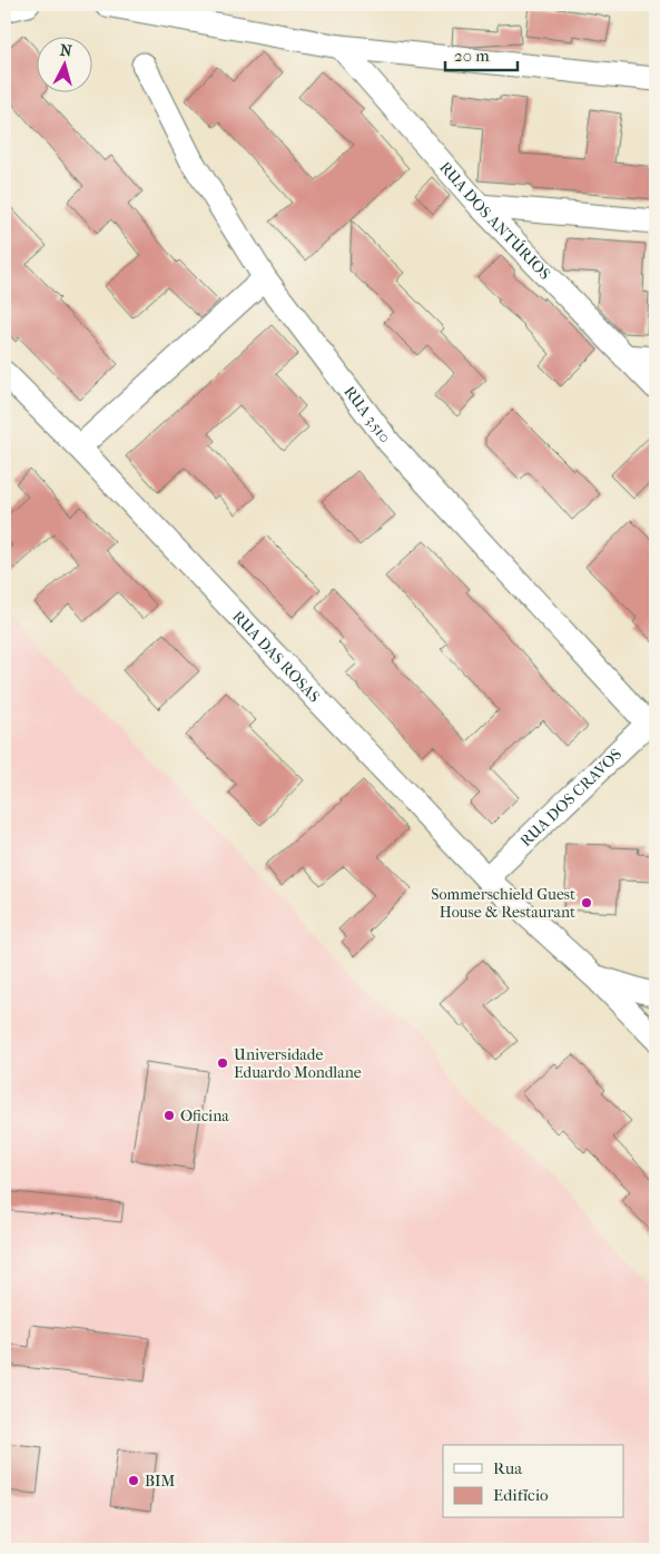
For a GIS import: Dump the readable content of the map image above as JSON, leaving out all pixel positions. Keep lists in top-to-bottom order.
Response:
{
  "streets": {
    "street": [
      "RUA DOS ANTÚRIOS",
      "RUA 3.510",
      "RUA DAS ROSAS",
      "RUA DOS CRAVOS"
    ]
  },
  "crossings": [
    ["RUA 3.510", "RUA DOS CRAVOS"],
    ["RUA DAS ROSAS", "RUA DOS CRAVOS"]
  ],
  "places": [
    "Sommerschield Guest House & Restaurant",
    "Universidade Eduardo Mondlane",
    "Oficina",
    "BIM"
  ],
  "legend": ["Rua", "Edifício"],
  "scale_bar": "20 m",
  "north": "top"
}
